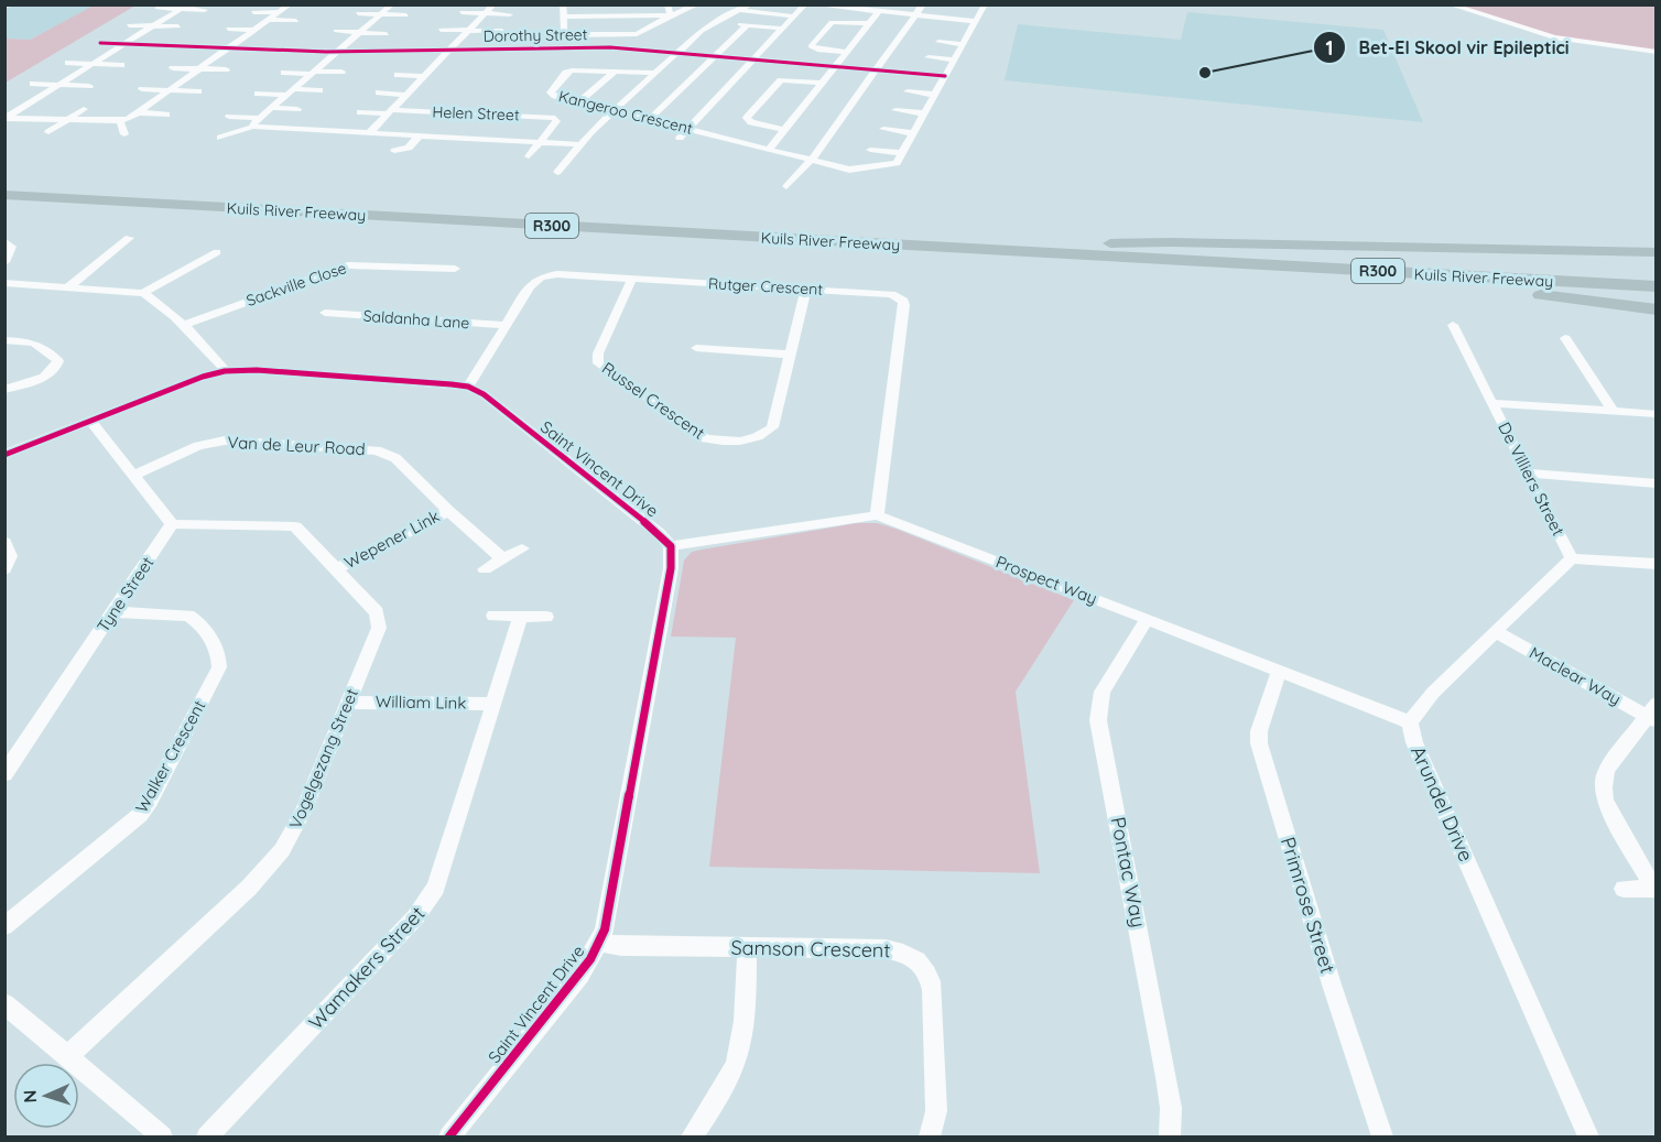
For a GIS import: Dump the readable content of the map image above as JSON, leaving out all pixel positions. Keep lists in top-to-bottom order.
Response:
{
  "streets": {
    "highway": ["Kuils River Freeway", "R300"],
    "street": [
      "Dorothy Street",
      "Kangeroo Crescent",
      "Helen Street",
      "Sackville Close",
      "Rutger Crescent",
      "Saldanha Lane",
      "Russel Crescent",
      "Van de Leur Road",
      "Saint Vincent Drive",
      "De Villiers Street",
      "Wepener Link",
      "Prospect Way",
      "Tyne Street",
      "Maclear Way",
      "William Link",
      "Walker Crescent",
      "Vogelgezang Street",
      "Arundel Drive",
      "Pontac Way",
      "Primrose Street",
      "Samson Crescent",
      "Wamakers Street"
    ]
  },
  "crossings": [
    ["Rutger Crescent", "Saldanha Lane"],
    ["Rutger Crescent", "Russel Crescent"],
    ["Rutger Crescent", "Saint Vincent Drive"],
    ["Rutger Crescent", "Prospect Way"],
    ["Van de Leur Road", "Wepener Link"],
    ["Saint Vincent Drive", "Prospect Way"],
    ["Saint Vincent Drive", "Samson Crescent"],
    ["Wepener Link", "Vogelgezang Street"],
    ["Prospect Way", "Arundel Drive"],
    ["Prospect Way", "Pontac Way"],
    ["Prospect Way", "Primrose Street"],
    ["Tyne Street", "Walker Crescent"],
    ["Tyne Street", "Vogelgezang Street"],
    ["William Link", "Vogelgezang Street"],
    ["William Link", "Wamakers Street"]
  ],
  "places": ["Bet-El Skool vir Epileptici"],
  "north": "left"
}
